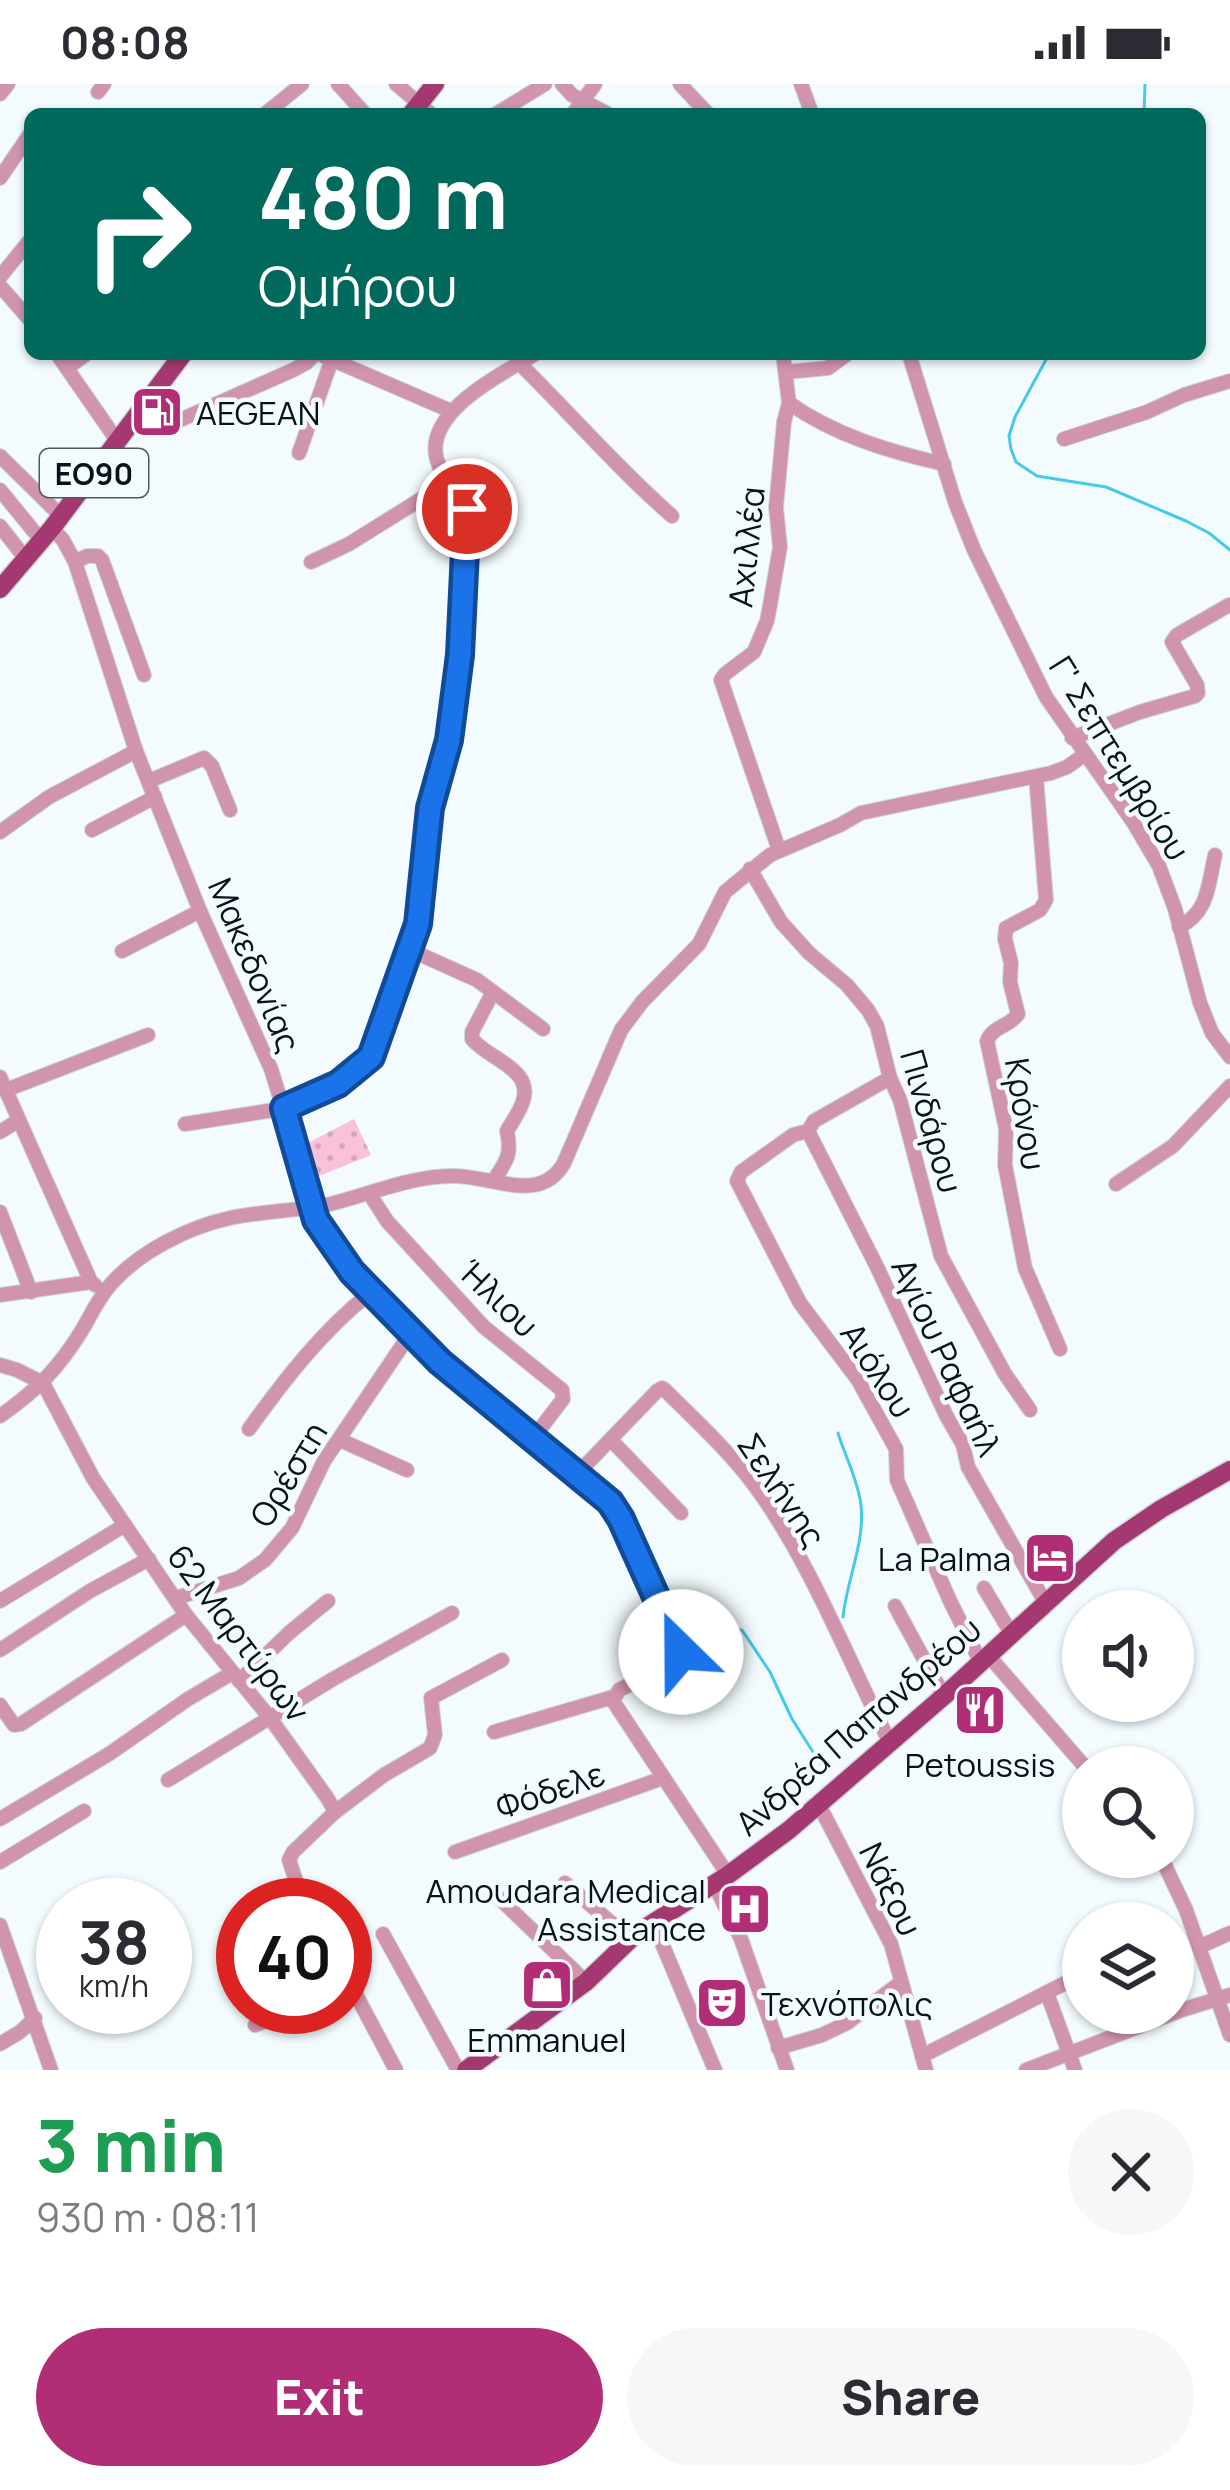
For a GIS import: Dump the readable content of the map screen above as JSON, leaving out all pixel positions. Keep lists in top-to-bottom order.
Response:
{
  "streets": {
    "main road": ["ΕΟ90", "Ανδρέα Παπανδρέου"],
    "street": [
      "Αχιλλέα",
      "Γ' Σεπτεμβρίου",
      "Μακεδονίας",
      "Κρόνου",
      "Πινδάρου",
      "Ήλιου",
      "Αγίου Ραφαήλ",
      "Αιόλου",
      "Ορέστη",
      "Σελήνης",
      "62 Μαρτύρων",
      "Φόδελε",
      "Νάξου"
    ]
  },
  "crossings": [
    ["ΕΟ90", "Μακεδονίας"],
    ["Μακεδονίας", "Ήλιου"],
    ["Μακεδονίας", "Ορέστη"],
    ["Μακεδονίας", "Σελήνης"],
    ["Αγίου Ραφαήλ", "Αιόλου"],
    ["Αγίου Ραφαήλ", "Ανδρέα Παπανδρέου"],
    ["Αιόλου", "Ανδρέα Παπανδρέου"],
    ["Ορέστη", "62 Μαρτύρων"],
    ["Σελήνης", "Ανδρέα Παπανδρέου"],
    ["Ανδρέα Παπανδρέου", "Νάξου"]
  ],
  "places": {
    "fuel station": ["AEGEAN"],
    "hotel": ["La Palma"],
    "restaurant": ["Petoussis"],
    "hospital": ["Amoudara Medical Assistance"],
    "shop": ["Emmanuel"],
    "theatre": ["Τεχνόπολις"]
  },
  "page": {
    "status": "08:08",
    "turn": ["480 m", "Ομήρου"],
    "speed": "38 km/h",
    "limit": "40",
    "heading": ["3 min", "930 m · 08:11"],
    "buttons": ["Exit", "Share"]
  }
}
